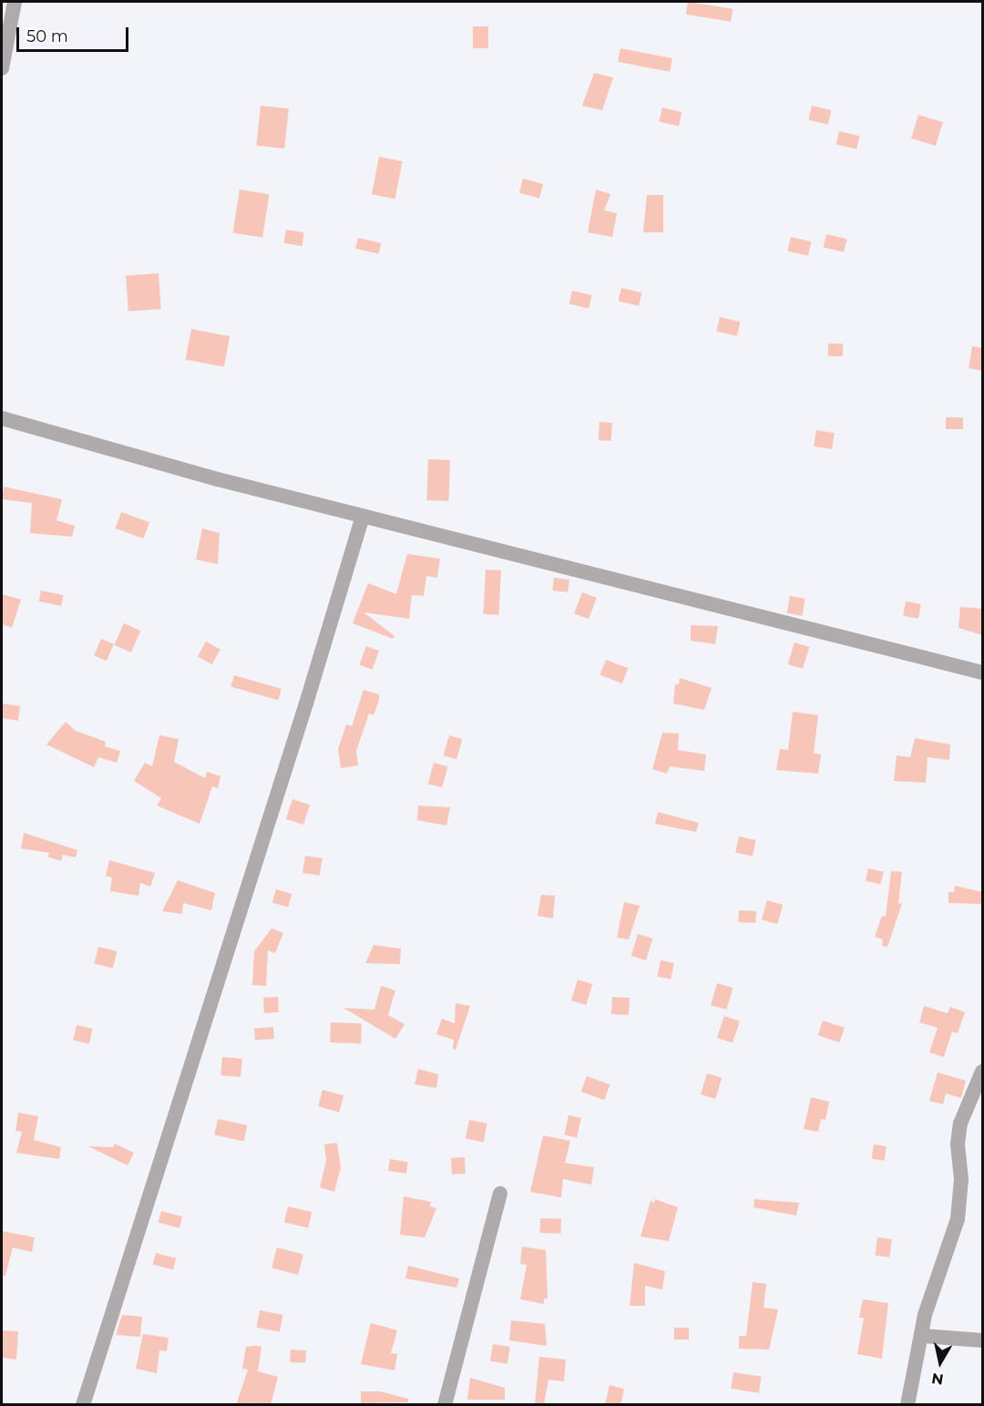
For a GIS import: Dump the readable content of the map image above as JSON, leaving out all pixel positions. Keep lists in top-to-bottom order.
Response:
{
  "scale_bar": "50 m",
  "north": "bottom"
}
